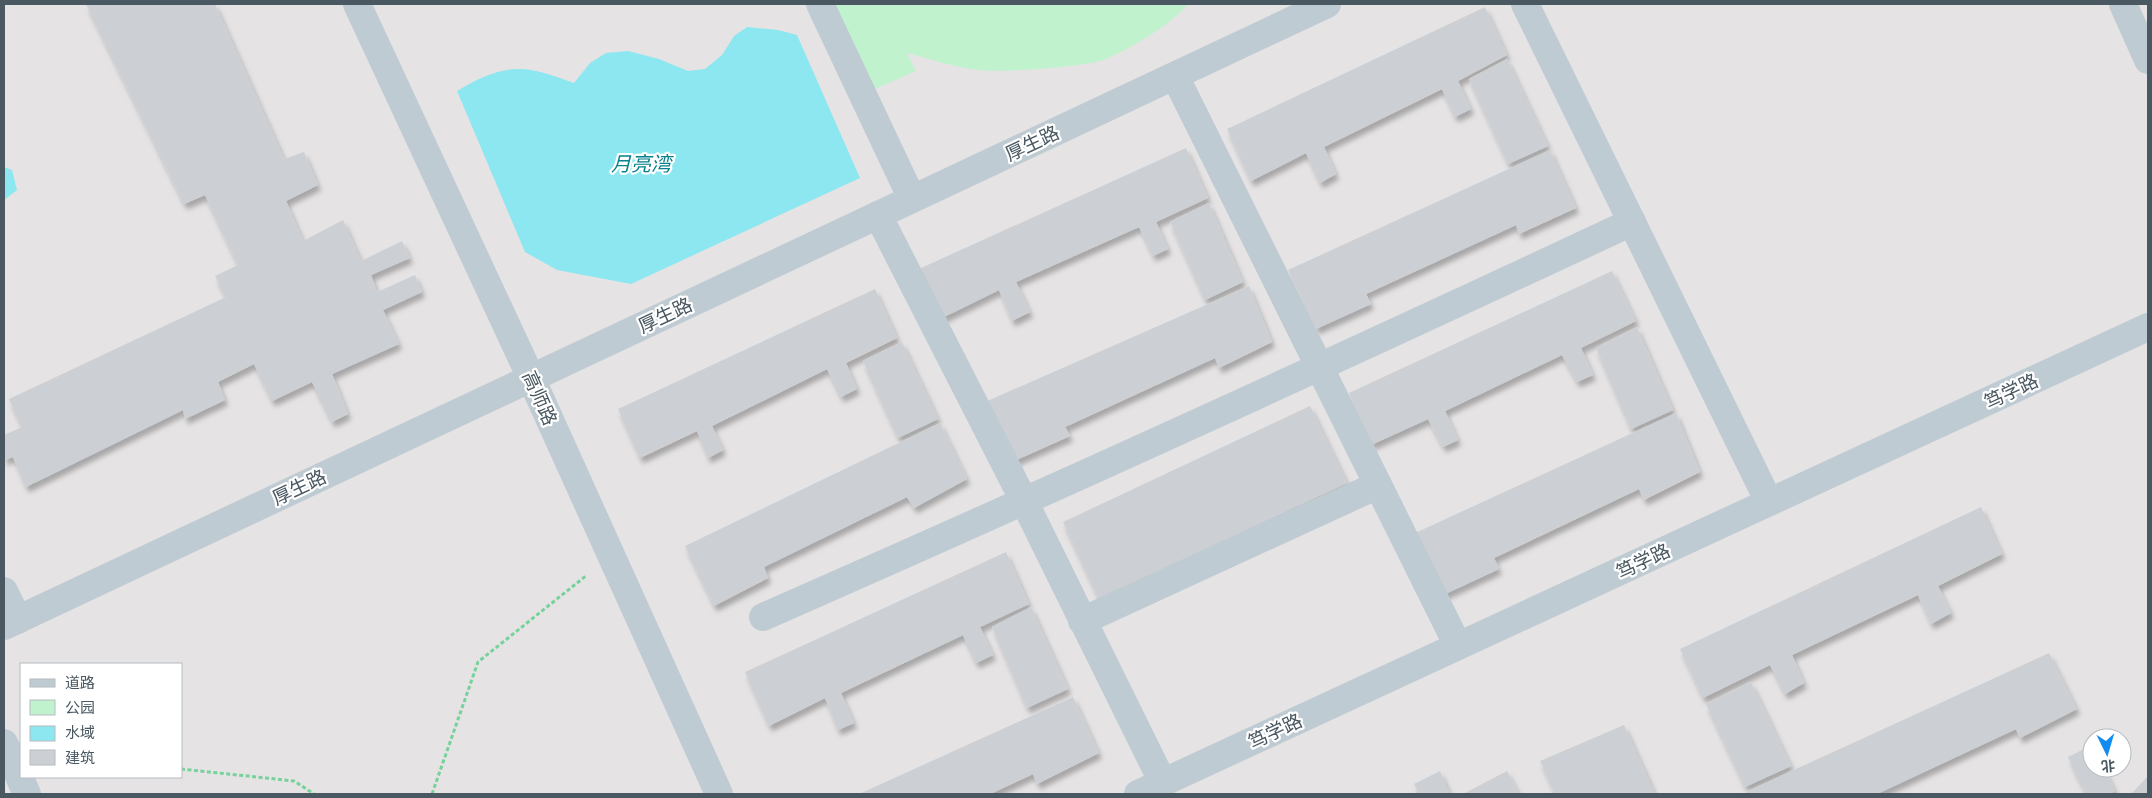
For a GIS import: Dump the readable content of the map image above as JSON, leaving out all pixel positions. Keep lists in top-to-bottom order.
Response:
{
  "streets": {
    "street": ["厚生路", "笃学路", "高师路"]
  },
  "crossings": [
    ["厚生路", "高师路"]
  ],
  "water": ["月亮湾"],
  "legend": [
    "道路",
    "公园",
    "水域",
    "建筑"
  ],
  "north": "bottom"
}
